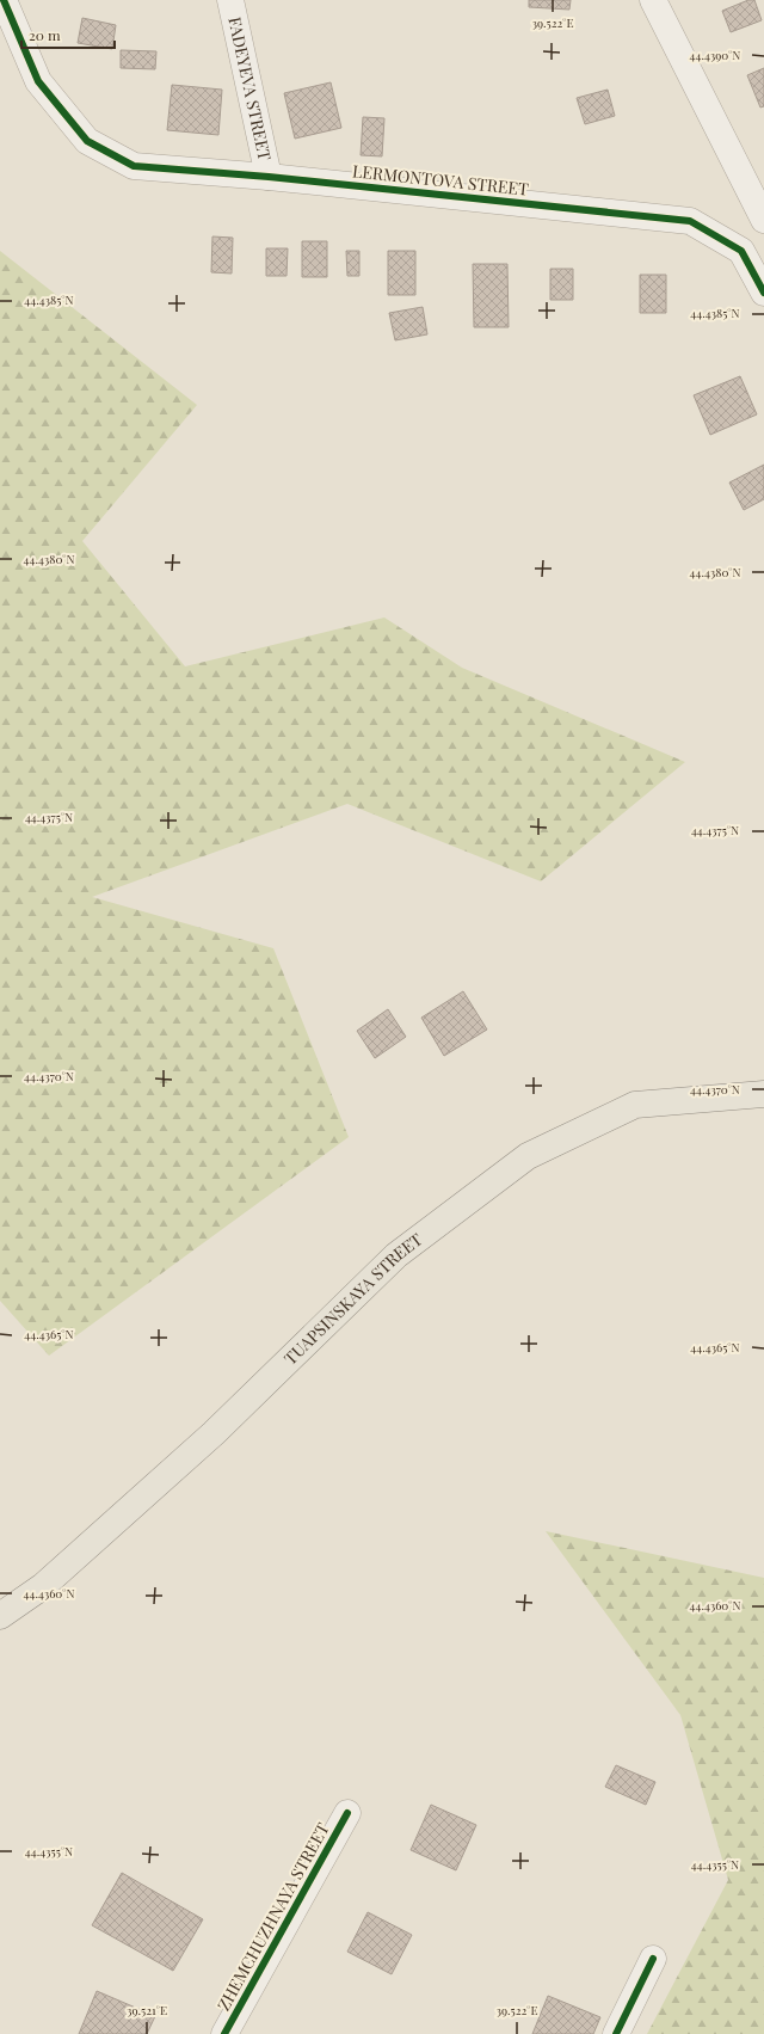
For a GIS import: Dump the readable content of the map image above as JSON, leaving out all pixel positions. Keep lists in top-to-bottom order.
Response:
{
  "streets": {
    "main road": ["TUAPSINSKAYA STREET"],
    "street": ["FADEYEVA STREET", "LERMONTOVA STREET", "ZHEMCHUZHNAYA STREET"]
  },
  "crossings": [
    ["FADEYEVA STREET", "LERMONTOVA STREET"]
  ],
  "scale_bar": "20 m",
  "coordinates": [
    "39.522°E",
    "44.4390°N",
    "44.4385°N",
    "44.4380°N",
    "44.4375°N",
    "44.4370°N",
    "44.4365°N",
    "44.4360°N",
    "44.4355°N",
    "39.521°E"
  ]
}
